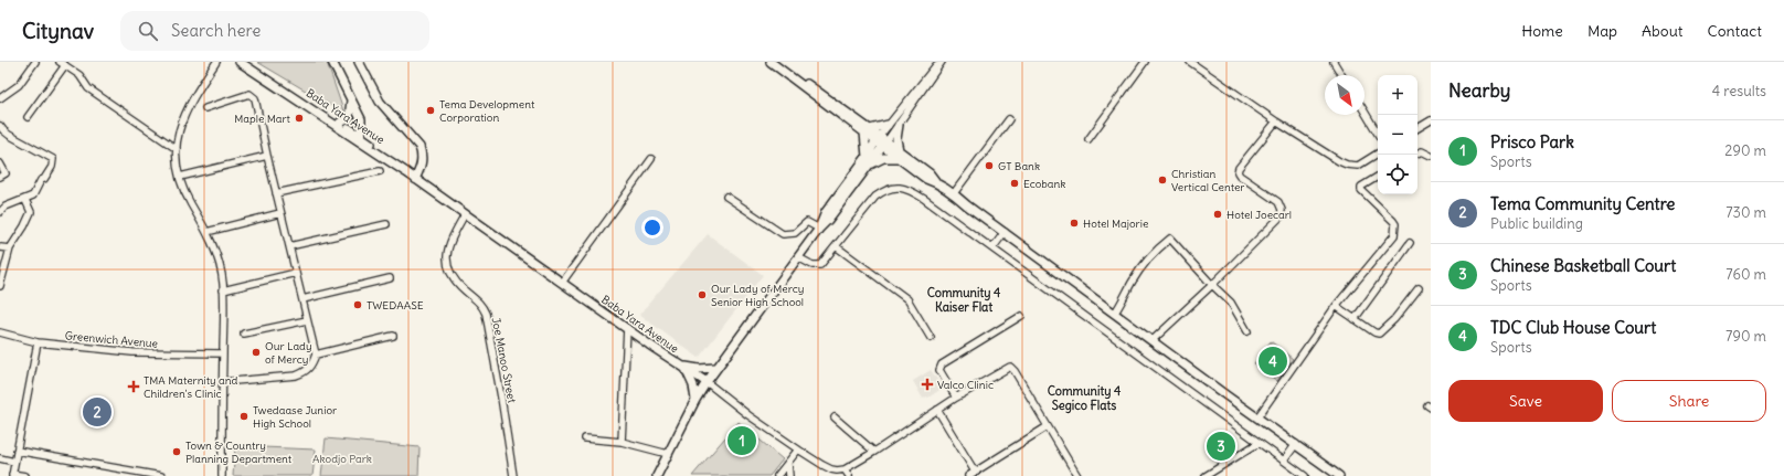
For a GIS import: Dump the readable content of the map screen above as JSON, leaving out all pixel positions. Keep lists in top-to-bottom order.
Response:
{
  "streets": {
    "main road": ["Baba Yara Avenue"],
    "street": ["Greenwich Avenue", "Joe Manoo Street"]
  },
  "crossings": [
    ["Baba Yara Avenue", "Joe Manoo Street"]
  ],
  "districts": ["Community 4 Kaiser Flat", "Community 4 Segico Flats"],
  "parks": ["Akodjo Park"],
  "places": {
    "other": [
      "Tema Development Corporation",
      "Maple Mart",
      "GT Bank",
      "Christian Vertical Center",
      "Ecobank",
      "Hotel Joecarl",
      "Hotel Majorie",
      "Our Lady of Mercy Senior High School",
      "TWEDAASE",
      "Our Lady of Mercy",
      "Twedaase Junior High School",
      "Town & Country Planning Department"
    ],
    "health": ["Valco Clinic", "TMA Maternity and Children's Clinic"]
  },
  "north": "bottom right",
  "page": {
    "header": "Citynav",
    "search": "Search here",
    "nav": [
      "Home",
      "Map",
      "About",
      "Contact"
    ],
    "heading": ["Nearby", "4 results"],
    "map_buttons": ["+", "−"],
    "list": [
      {
        "mark": "1",
        "name": "Prisco Park",
        "note": "Sports",
        "value": "290 m"
      },
      {
        "mark": "2",
        "name": "Tema Community Centre",
        "note": "Public building",
        "value": "730 m"
      },
      {
        "mark": "3",
        "name": "Chinese Basketball Court",
        "note": "Sports",
        "value": "760 m"
      },
      {
        "mark": "4",
        "name": "TDC Club House Court",
        "note": "Sports",
        "value": "790 m"
      }
    ],
    "pins": [
      "4",
      "2",
      "1",
      "3"
    ],
    "buttons": ["Save", "Share"]
  }
}
